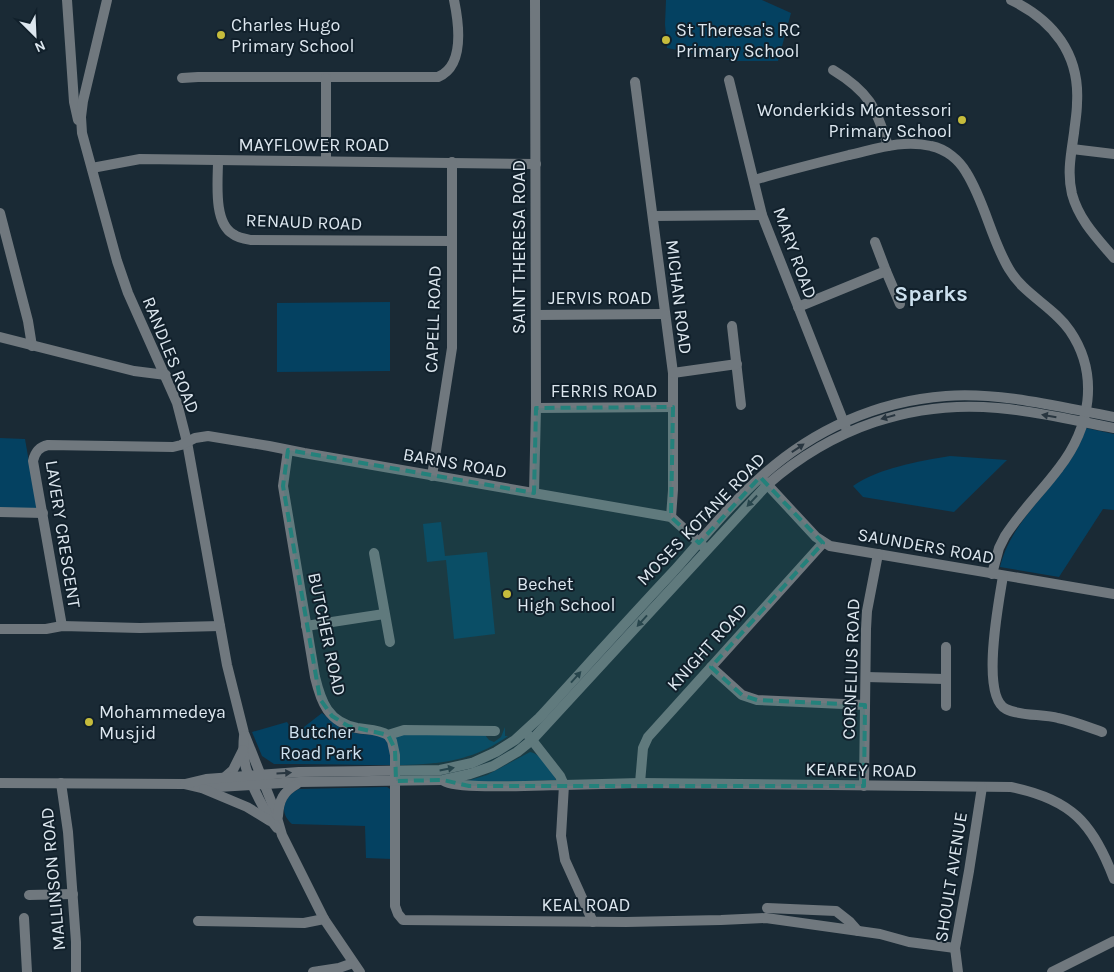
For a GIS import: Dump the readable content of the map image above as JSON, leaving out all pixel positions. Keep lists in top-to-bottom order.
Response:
{
  "streets": {
    "street": [
      "MAYFLOWER ROAD",
      "RENAUD ROAD",
      "SAINT THERESA ROAD",
      "MARY ROAD",
      "MICHAN ROAD",
      "JERVIS ROAD",
      "CAPELL ROAD",
      "RANDLES ROAD",
      "FERRIS ROAD",
      "BARNS ROAD",
      "MOSES KOTANE ROAD",
      "LAVERY CRESCENT",
      "SAUNDERS ROAD",
      "BUTCHER ROAD",
      "KNIGHT ROAD",
      "CORNELIUS ROAD",
      "KEAREY ROAD",
      "SHOULT AVENUE",
      "MALLINSON ROAD",
      "KEAL ROAD"
    ]
  },
  "crossings": [
    ["MAYFLOWER ROAD", "RENAUD ROAD"],
    ["MAYFLOWER ROAD", "SAINT THERESA ROAD"],
    ["MAYFLOWER ROAD", "CAPELL ROAD"],
    ["MAYFLOWER ROAD", "RANDLES ROAD"],
    ["RENAUD ROAD", "CAPELL ROAD"],
    ["SAINT THERESA ROAD", "JERVIS ROAD"],
    ["SAINT THERESA ROAD", "FERRIS ROAD"],
    ["SAINT THERESA ROAD", "BARNS ROAD"],
    ["MARY ROAD", "MOSES KOTANE ROAD"],
    ["MICHAN ROAD", "JERVIS ROAD"],
    ["MICHAN ROAD", "FERRIS ROAD"],
    ["MICHAN ROAD", "BARNS ROAD"],
    ["CAPELL ROAD", "BARNS ROAD"],
    ["RANDLES ROAD", "BARNS ROAD"],
    ["RANDLES ROAD", "MOSES KOTANE ROAD"],
    ["RANDLES ROAD", "LAVERY CRESCENT"],
    ["BARNS ROAD", "LAVERY CRESCENT"],
    ["BARNS ROAD", "BUTCHER ROAD"],
    ["MOSES KOTANE ROAD", "SAUNDERS ROAD"],
    ["MOSES KOTANE ROAD", "KEAREY ROAD"],
    ["MOSES KOTANE ROAD", "MALLINSON ROAD"],
    ["MOSES KOTANE ROAD", "KEAL ROAD"],
    ["SAUNDERS ROAD", "KNIGHT ROAD"],
    ["SAUNDERS ROAD", "CORNELIUS ROAD"],
    ["BUTCHER ROAD", "KEAL ROAD"],
    ["KNIGHT ROAD", "KEAREY ROAD"],
    ["CORNELIUS ROAD", "KEAREY ROAD"],
    ["KEAREY ROAD", "SHOULT AVENUE"],
    ["SHOULT AVENUE", "KEAL ROAD"]
  ],
  "districts": ["Sparks"],
  "parks": ["Butcher Road Park"],
  "places": [
    "Charles Hugo Primary School",
    "St Theresa's RC Primary School",
    "Wonderkids Montessori Primary School",
    "Bechet High School",
    "Mohammedeya Musjid"
  ],
  "north": "bottom right"
}
